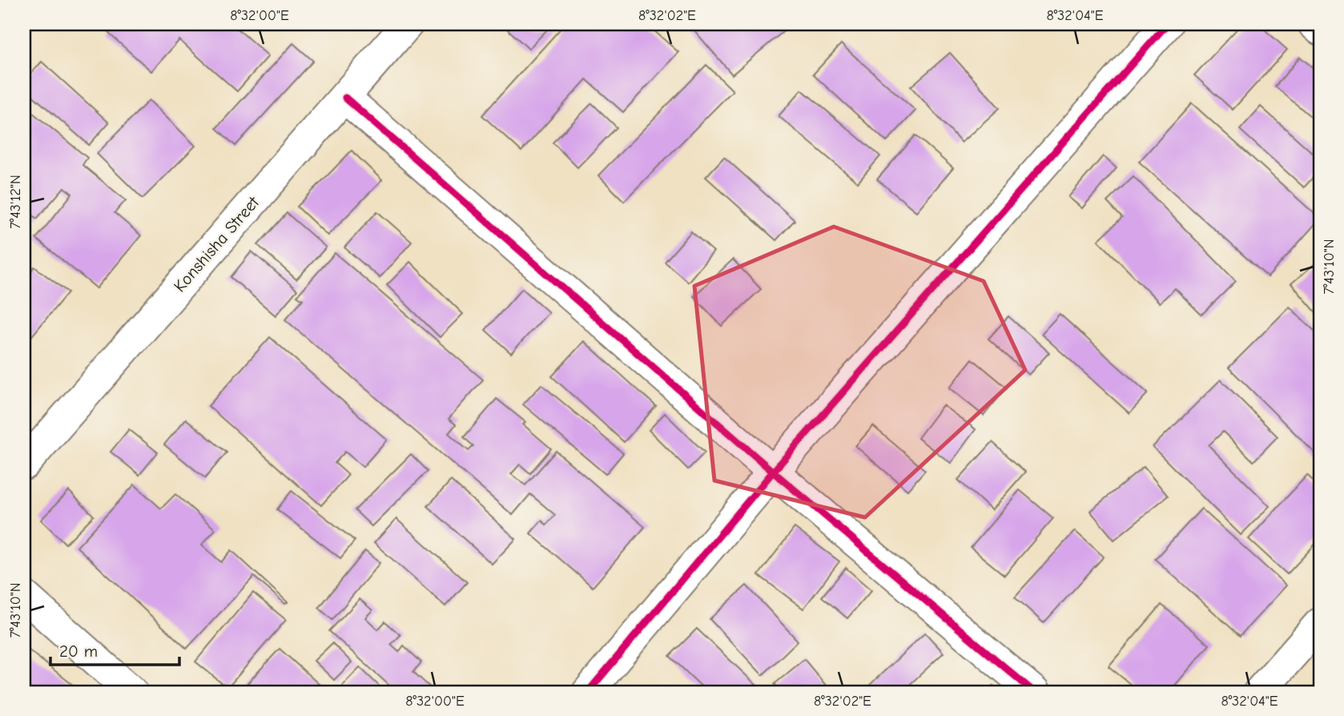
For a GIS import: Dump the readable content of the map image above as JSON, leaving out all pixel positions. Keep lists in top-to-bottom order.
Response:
{
  "streets": {
    "street": ["Konshisha Street"]
  },
  "scale_bar": "20 m",
  "coordinates": [
    "8°32'00\"E",
    "8°32'02\"E",
    "8°32'04\"E",
    "7°43'12\"N",
    "7°43'10\"N"
  ]
}
